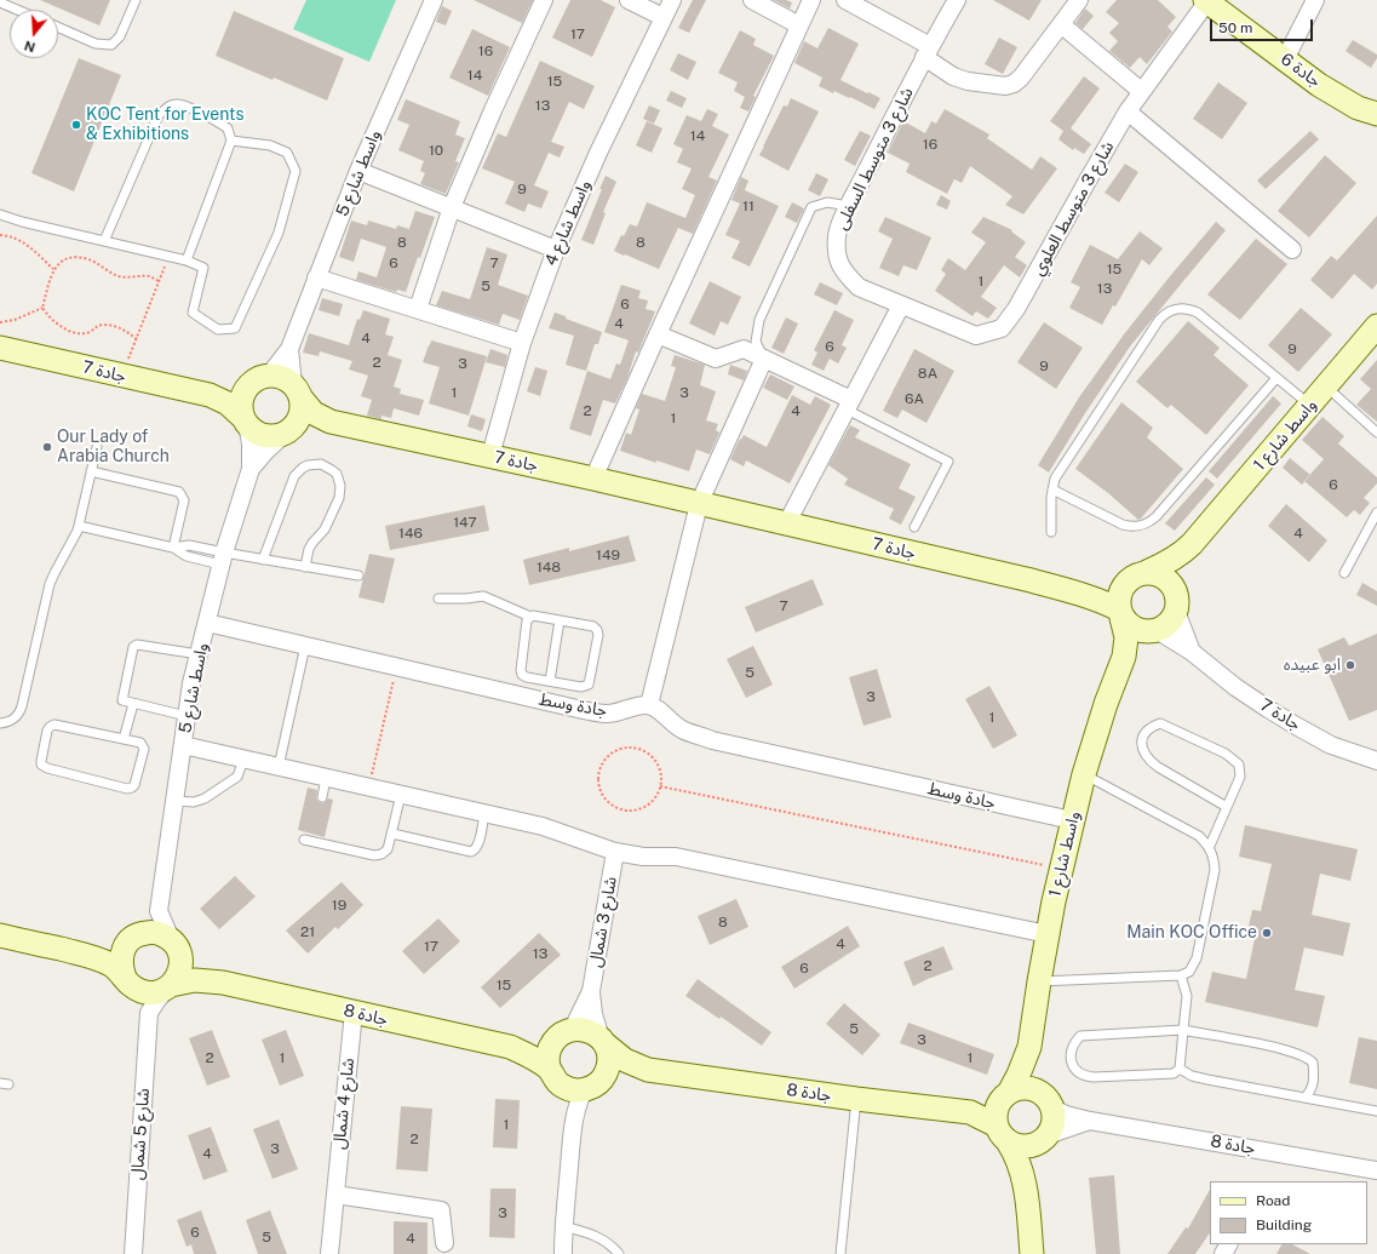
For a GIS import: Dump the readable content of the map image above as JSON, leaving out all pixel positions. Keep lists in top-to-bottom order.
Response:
{
  "streets": {
    "main road": [
      "جادة 6",
      "جادة 7",
      "واسط شارع 1",
      "جادة 8"
    ],
    "street": [
      "شارع 3 متوسط السفلى",
      "واسط شارع 5",
      "شارع 3 متوسط العلوي",
      "واسط شارع 4",
      "جادة وسط",
      "شارع 3 شمال",
      "شارع 4 شمال",
      "شارع 5 شمال"
    ]
  },
  "crossings": [
    ["جادة 6", "شارع 3 متوسط العلوي"],
    ["شارع 3 متوسط السفلى", "شارع 3 متوسط العلوي"],
    ["واسط شارع 5", "جادة 7"],
    ["واسط شارع 5", "جادة وسط"],
    ["واسط شارع 4", "جادة 7"],
    ["جادة 7", "واسط شارع 1"],
    ["واسط شارع 1", "جادة وسط"],
    ["واسط شارع 1", "جادة 8"],
    ["شارع 3 شمال", "جادة 8"],
    ["جادة 8", "شارع 4 شمال"]
  ],
  "places": [
    "KOC Tent for Events & Exhibitions",
    "Our Lady of Arabia Church",
    "ابو عبيده",
    "Main KOC Office"
  ],
  "house_numbers": [
    "17",
    "16",
    "14",
    "15",
    "13",
    "14",
    "16",
    "10",
    "9",
    "11",
    "8",
    "8",
    "6",
    "7",
    "15",
    "1",
    "5",
    "13",
    "6",
    "4",
    "4",
    "6",
    "9",
    "2",
    "3",
    "9",
    "8A",
    "1",
    "3",
    "6A",
    "2",
    "4",
    "1",
    "6",
    "147",
    "146",
    "4",
    "149",
    "148",
    "7",
    "5",
    "3",
    "1",
    "19",
    "8",
    "21",
    "4",
    "17",
    "13",
    "2",
    "6",
    "15",
    "5",
    "3",
    "2",
    "1",
    "1",
    "1",
    "2",
    "3",
    "4",
    "3",
    "6",
    "5",
    "4"
  ],
  "legend": ["Road", "Building"],
  "scale_bar": "50 m",
  "north": "bottom"
}
